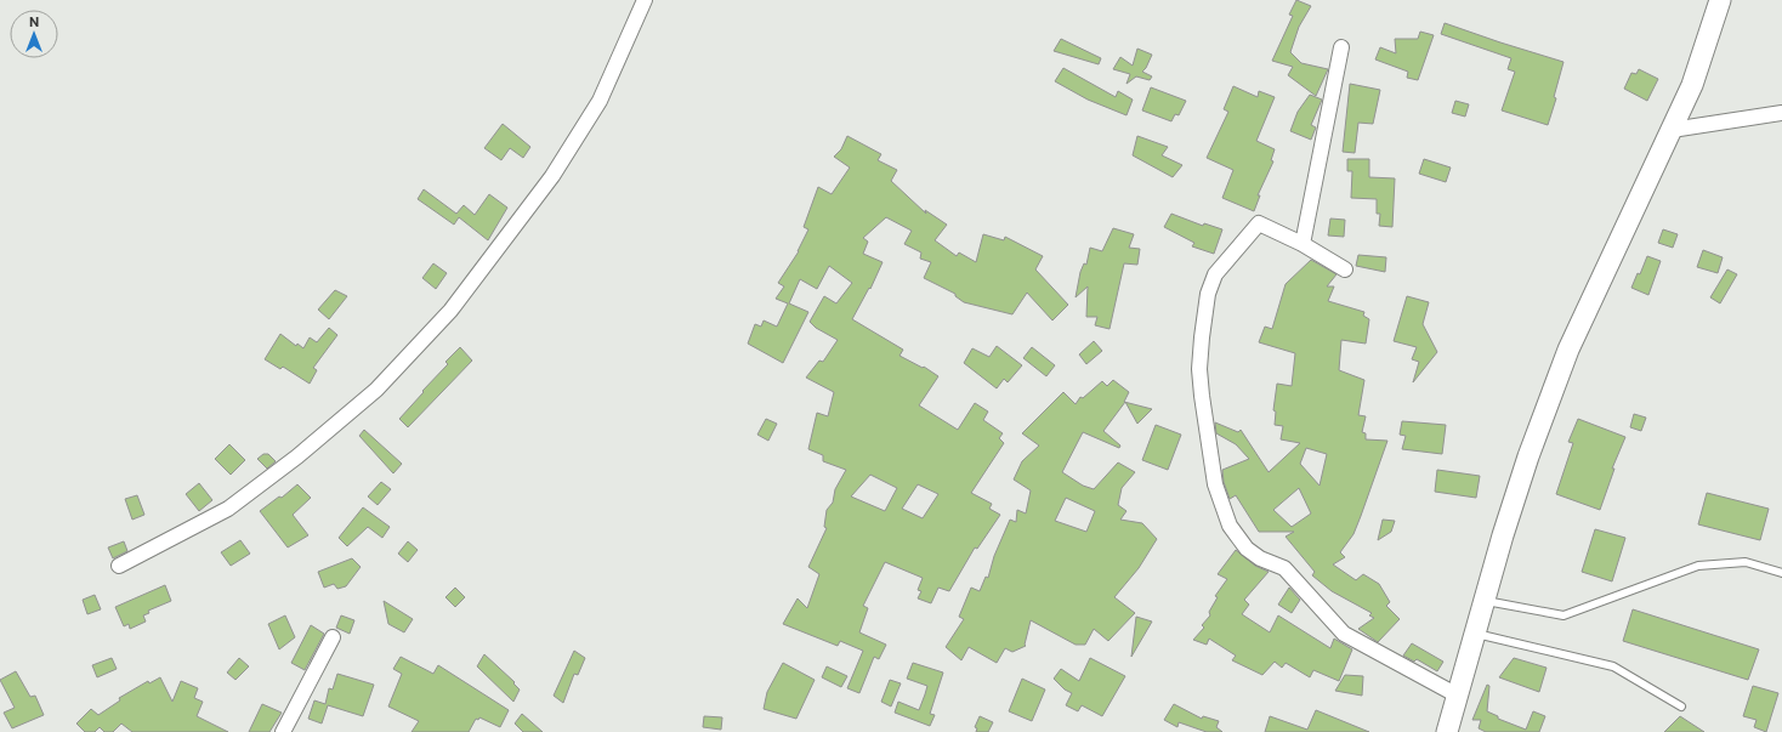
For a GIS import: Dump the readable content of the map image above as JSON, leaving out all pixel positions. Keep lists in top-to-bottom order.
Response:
{
  "north": "top"
}
